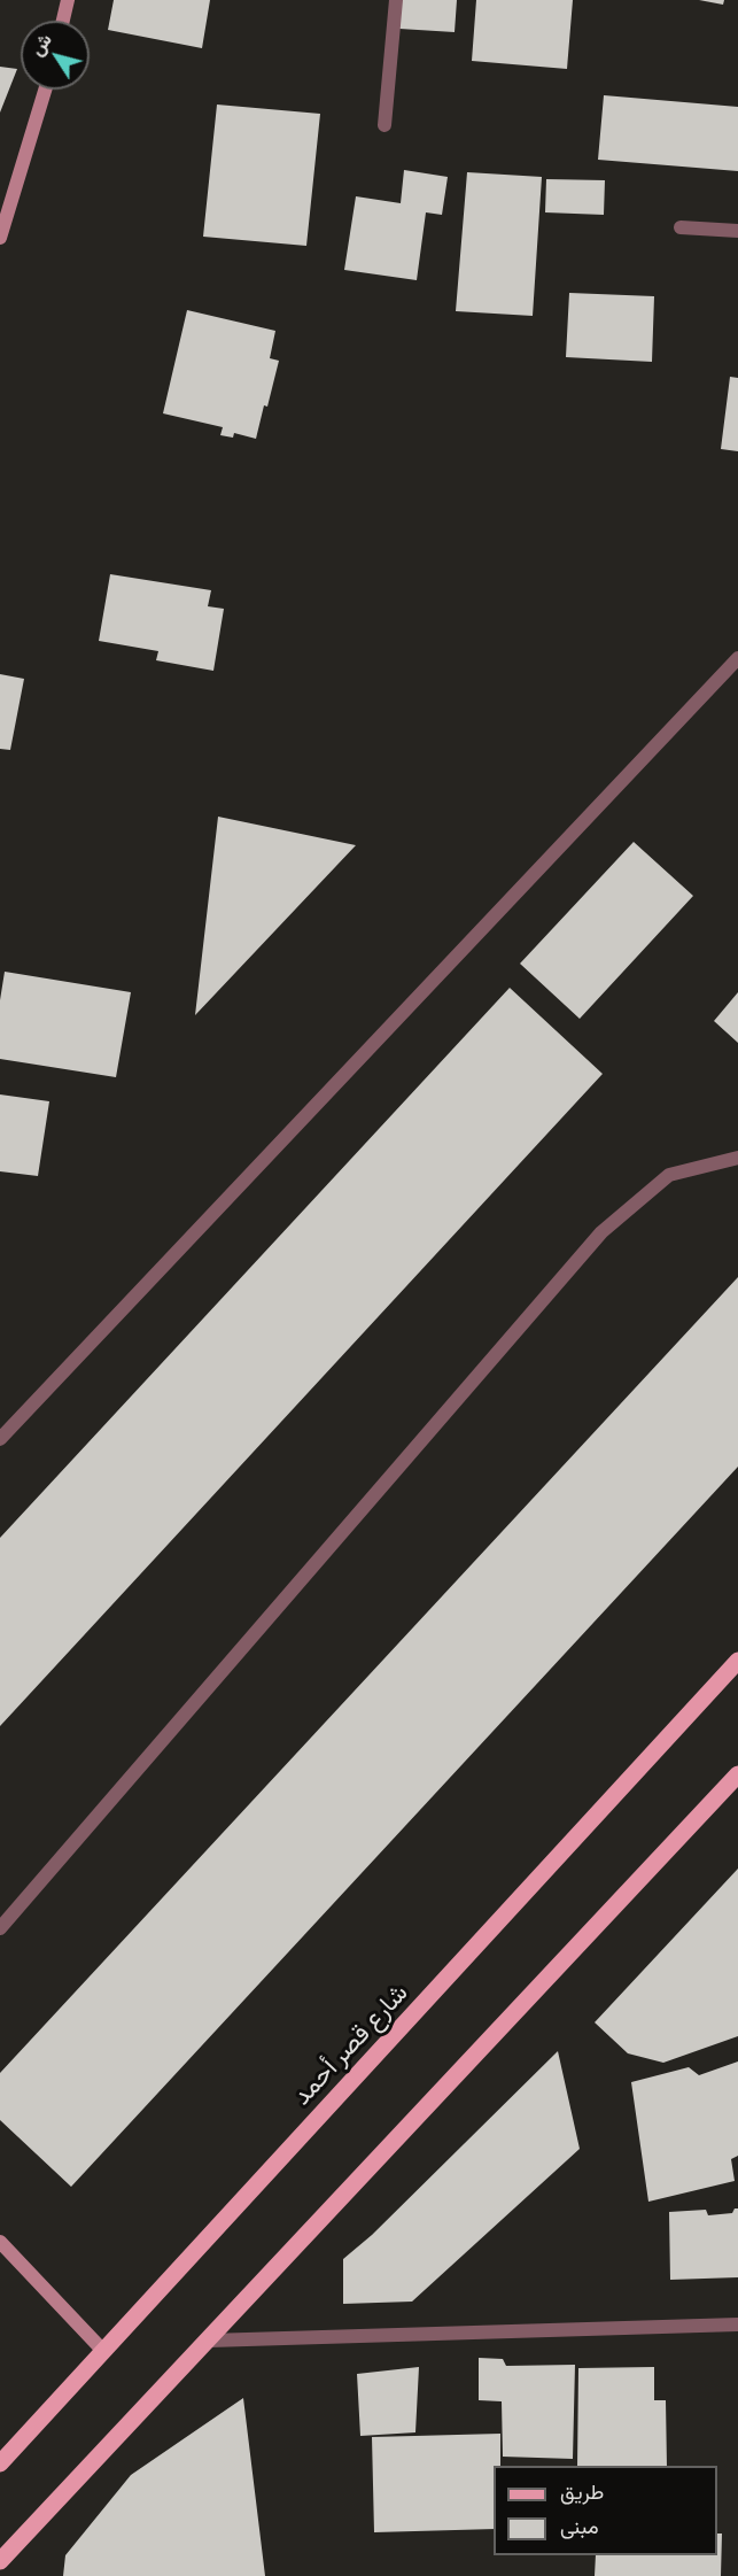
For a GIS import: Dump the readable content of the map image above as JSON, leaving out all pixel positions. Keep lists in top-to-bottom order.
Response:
{
  "streets": {
    "main road": ["شارع قصر أحمد"]
  },
  "legend": ["طريق", "مبنى"],
  "north": "top left"
}
